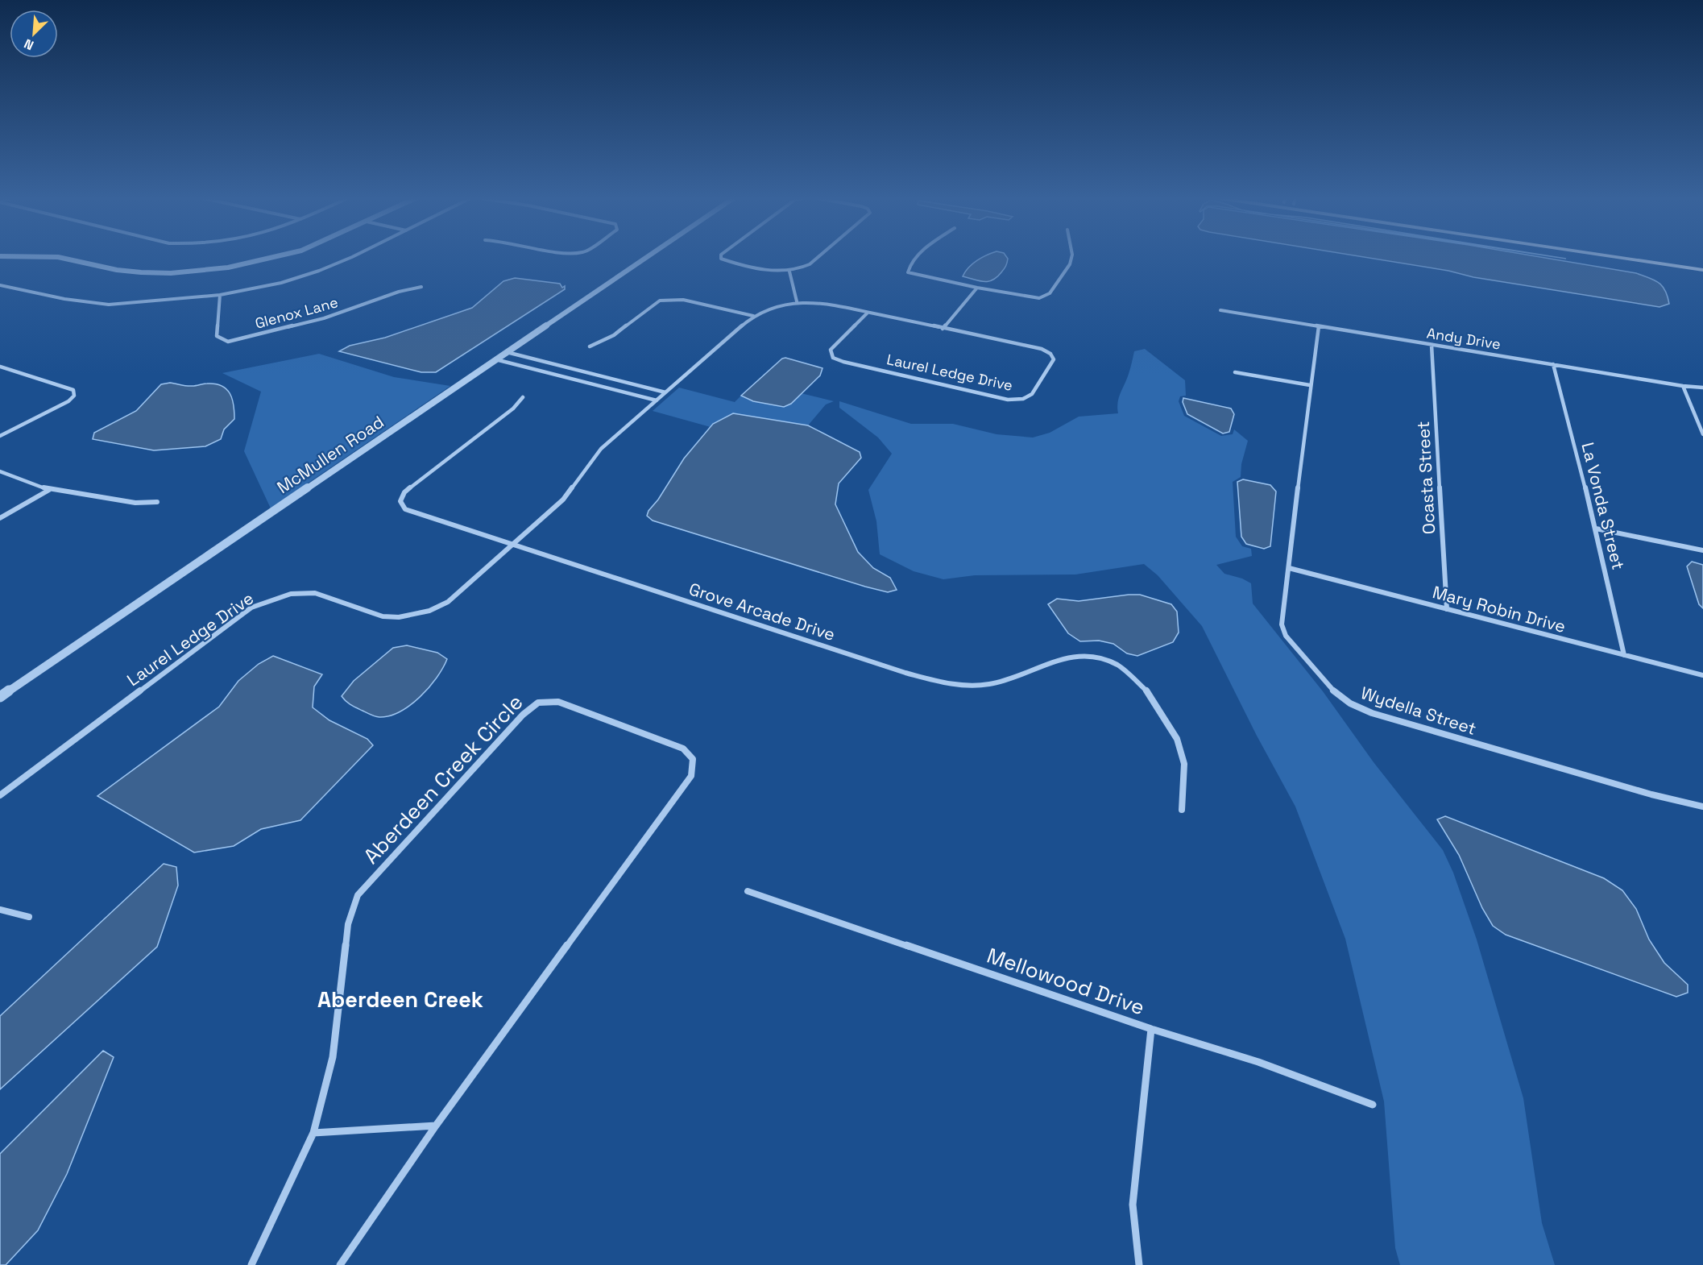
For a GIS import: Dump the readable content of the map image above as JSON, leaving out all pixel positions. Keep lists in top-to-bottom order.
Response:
{
  "streets": {
    "street": [
      "Glenox Lane",
      "Andy Drive",
      "Laurel Ledge Drive",
      "McMullen Road",
      "Ocasta Street",
      "La Vonda Street",
      "Mary Robin Drive",
      "Grove Arcade Drive",
      "Wydella Street",
      "Aberdeen Creek Circle",
      "Mellowood Drive"
    ]
  },
  "crossings": [
    ["Andy Drive", "Ocasta Street"],
    ["Andy Drive", "La Vonda Street"],
    ["Andy Drive", "Wydella Street"],
    ["Laurel Ledge Drive", "Grove Arcade Drive"],
    ["Ocasta Street", "Mary Robin Drive"],
    ["La Vonda Street", "Mary Robin Drive"],
    ["Mary Robin Drive", "Wydella Street"]
  ],
  "districts": ["Aberdeen Creek"],
  "north": "bottom left"
}
